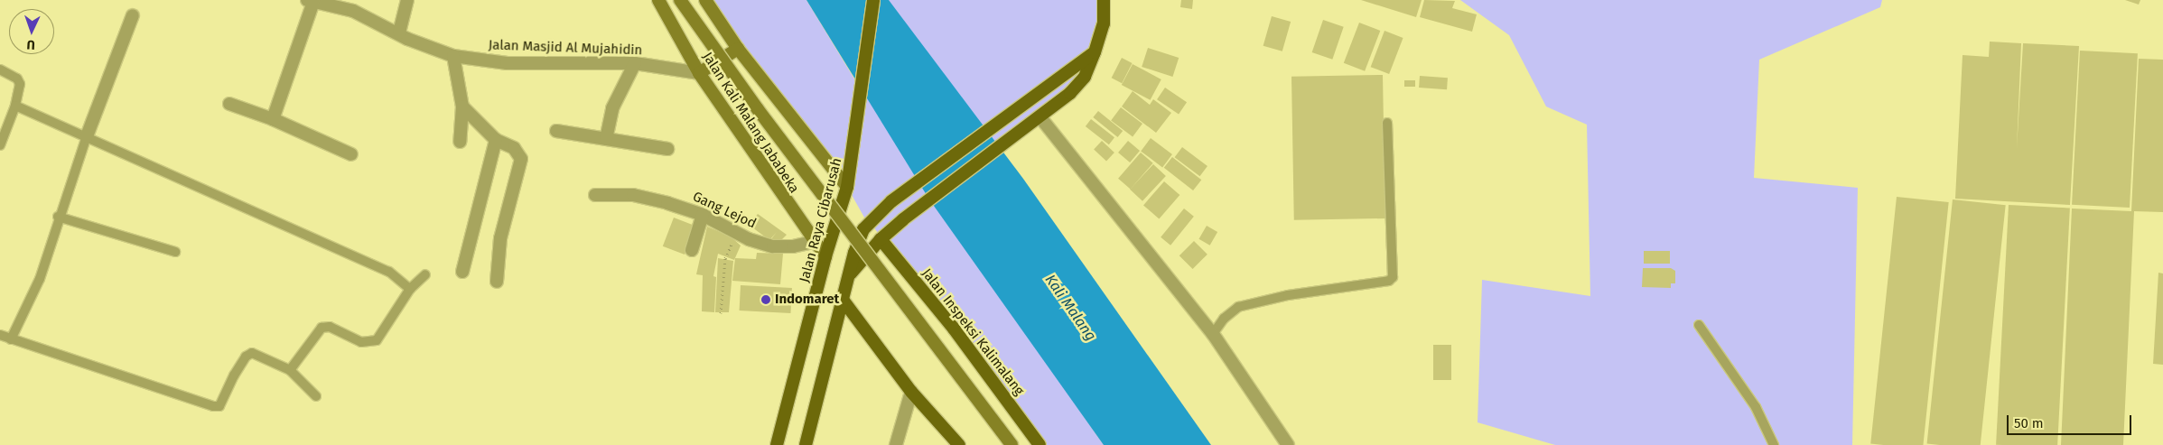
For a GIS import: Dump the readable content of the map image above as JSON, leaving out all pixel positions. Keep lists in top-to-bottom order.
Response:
{
  "streets": {
    "main road": ["Jalan Kali Malang Jababeka", "Jalan Raya Cibarusah", "Jalan Inspeksi Kalimalang"],
    "street": ["Jalan Masjid Al Mujahidin", "Gang Lejod"]
  },
  "crossings": [
    ["Jalan Masjid Al Mujahidin", "Jalan Kali Malang Jababeka"],
    ["Jalan Kali Malang Jababeka", "Gang Lejod"],
    ["Jalan Kali Malang Jababeka", "Jalan Raya Cibarusah"]
  ],
  "water": ["Kali Malang"],
  "places": ["Indomaret"],
  "scale_bar": "50 m",
  "north": "bottom"
}
